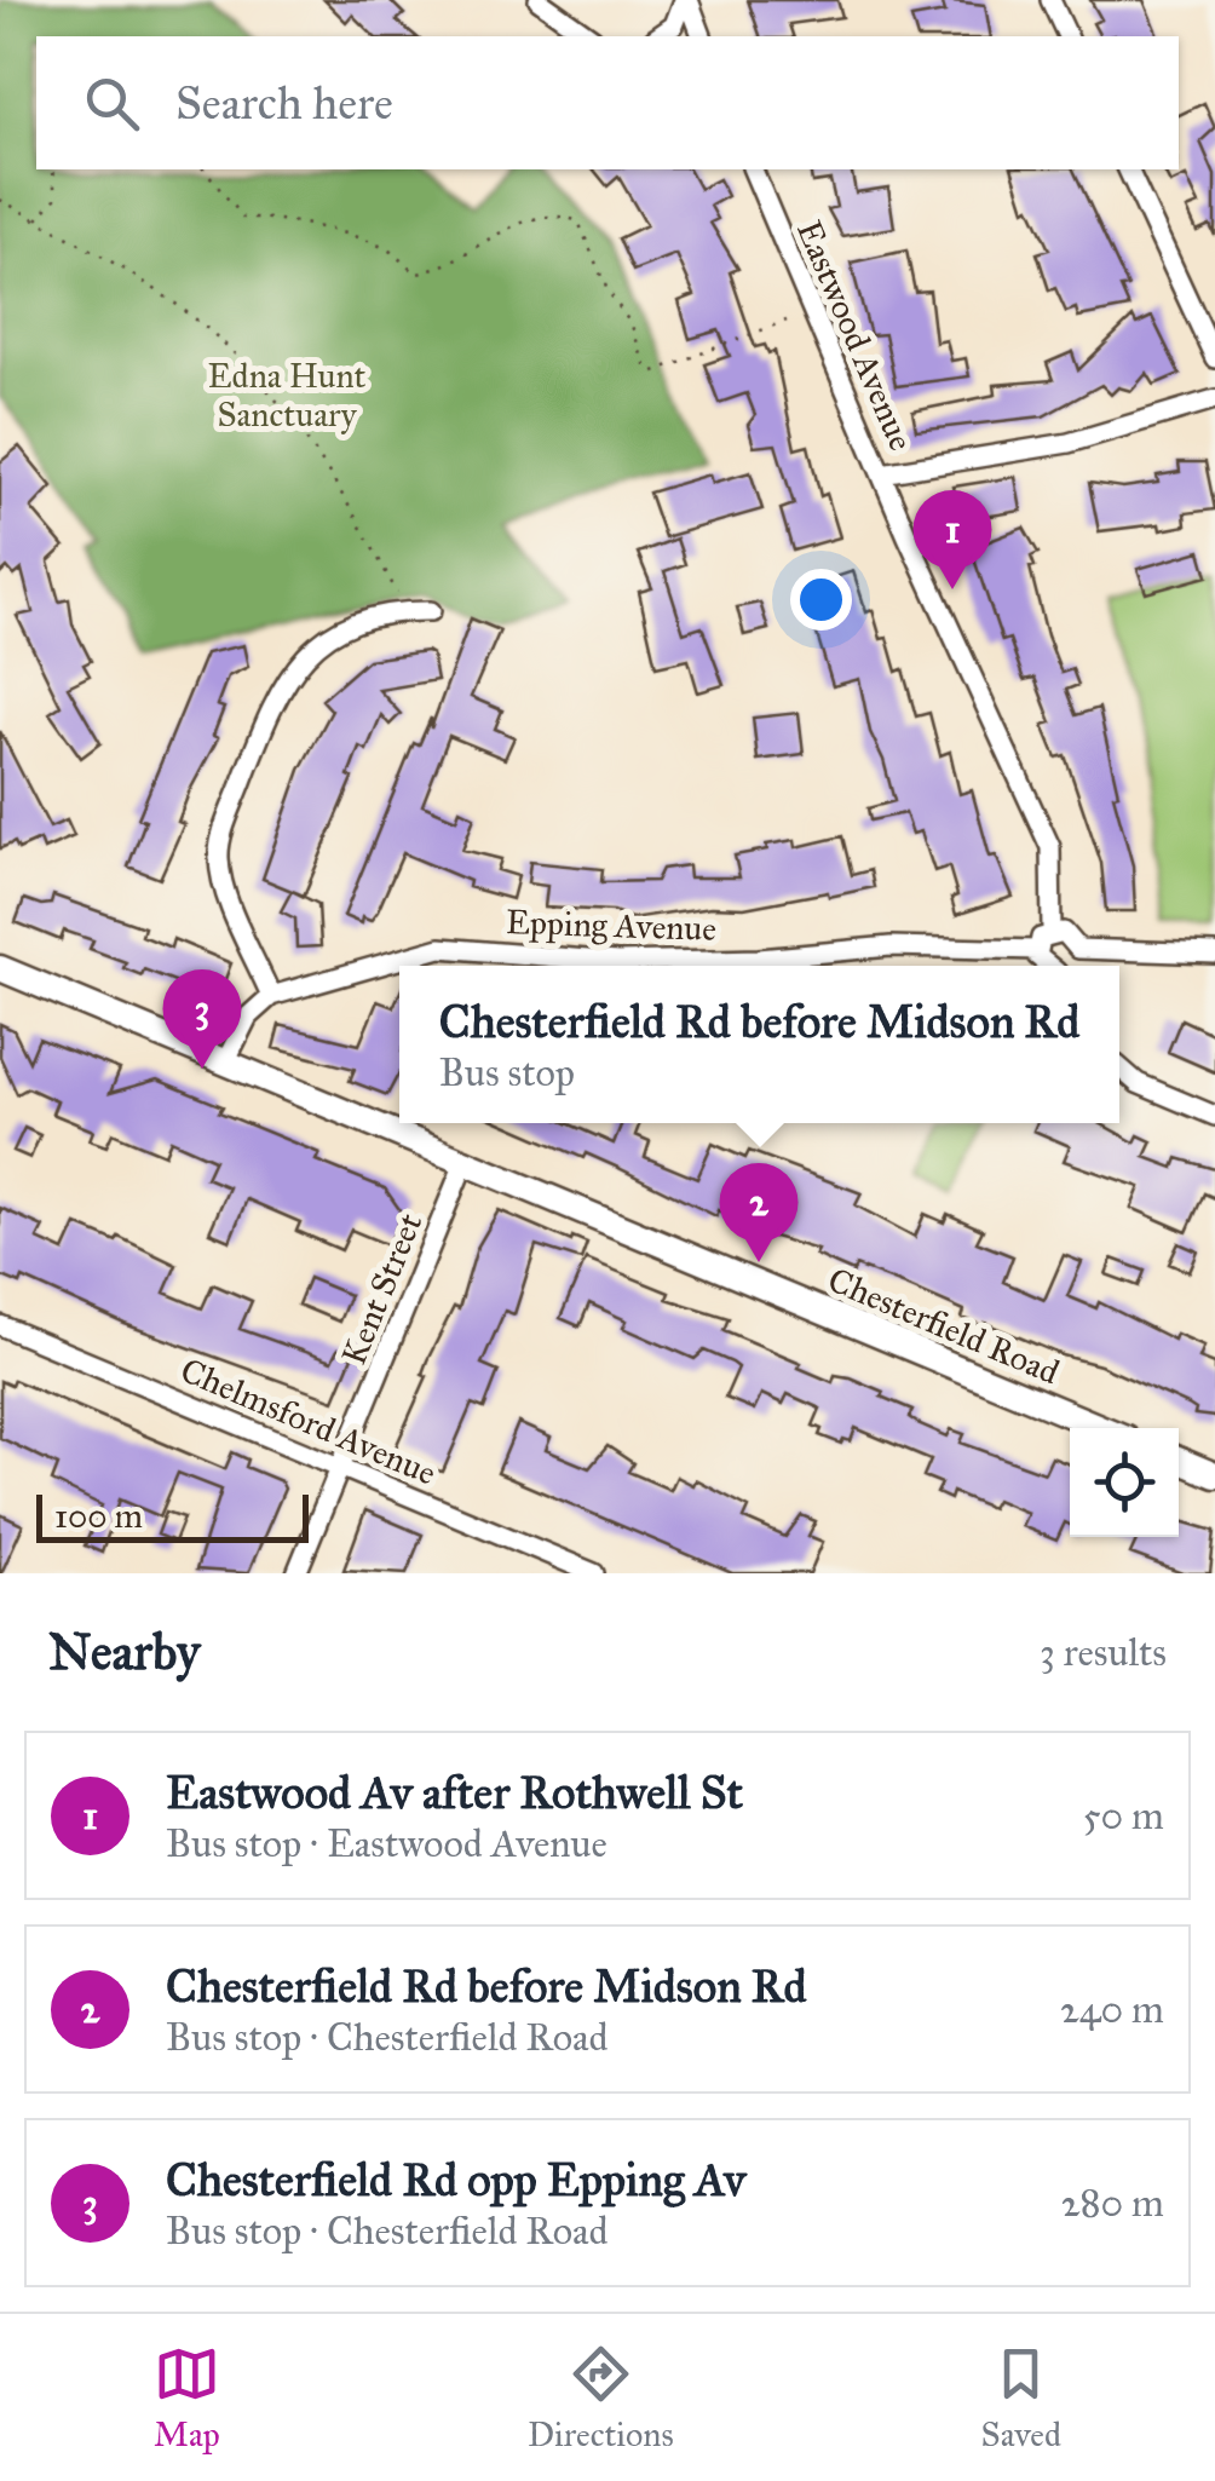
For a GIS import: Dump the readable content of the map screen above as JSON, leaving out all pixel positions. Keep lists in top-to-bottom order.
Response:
{
  "streets": {
    "street": [
      "Eastwood Avenue",
      "Epping Avenue",
      "Kent Street",
      "Chesterfield Road",
      "Chelmsford Avenue"
    ]
  },
  "crossings": [
    ["Kent Street", "Chesterfield Road"],
    ["Kent Street", "Chelmsford Avenue"]
  ],
  "parks": ["Edna Hunt Sanctuary"],
  "scale_bar": "100 m",
  "page": {
    "search": "Search here",
    "pins": ["1", "3", "2"],
    "popup": ["Chesterfield Rd before Midson Rd", "Bus stop"],
    "scale": "100 m",
    "heading": ["Nearby", "3 results"],
    "list": [
      {
        "mark": "1",
        "name": "Eastwood Av after Rothwell St",
        "note": "Bus stop · Eastwood Avenue",
        "value": "50 m"
      },
      {
        "mark": "2",
        "name": "Chesterfield Rd before Midson Rd",
        "note": "Bus stop · Chesterfield Road",
        "value": "240 m"
      },
      {
        "mark": "3",
        "name": "Chesterfield Rd opp Epping Av",
        "note": "Bus stop · Chesterfield Road",
        "value": "280 m"
      }
    ],
    "nav": ["Map", "Directions", "Saved"]
  }
}
